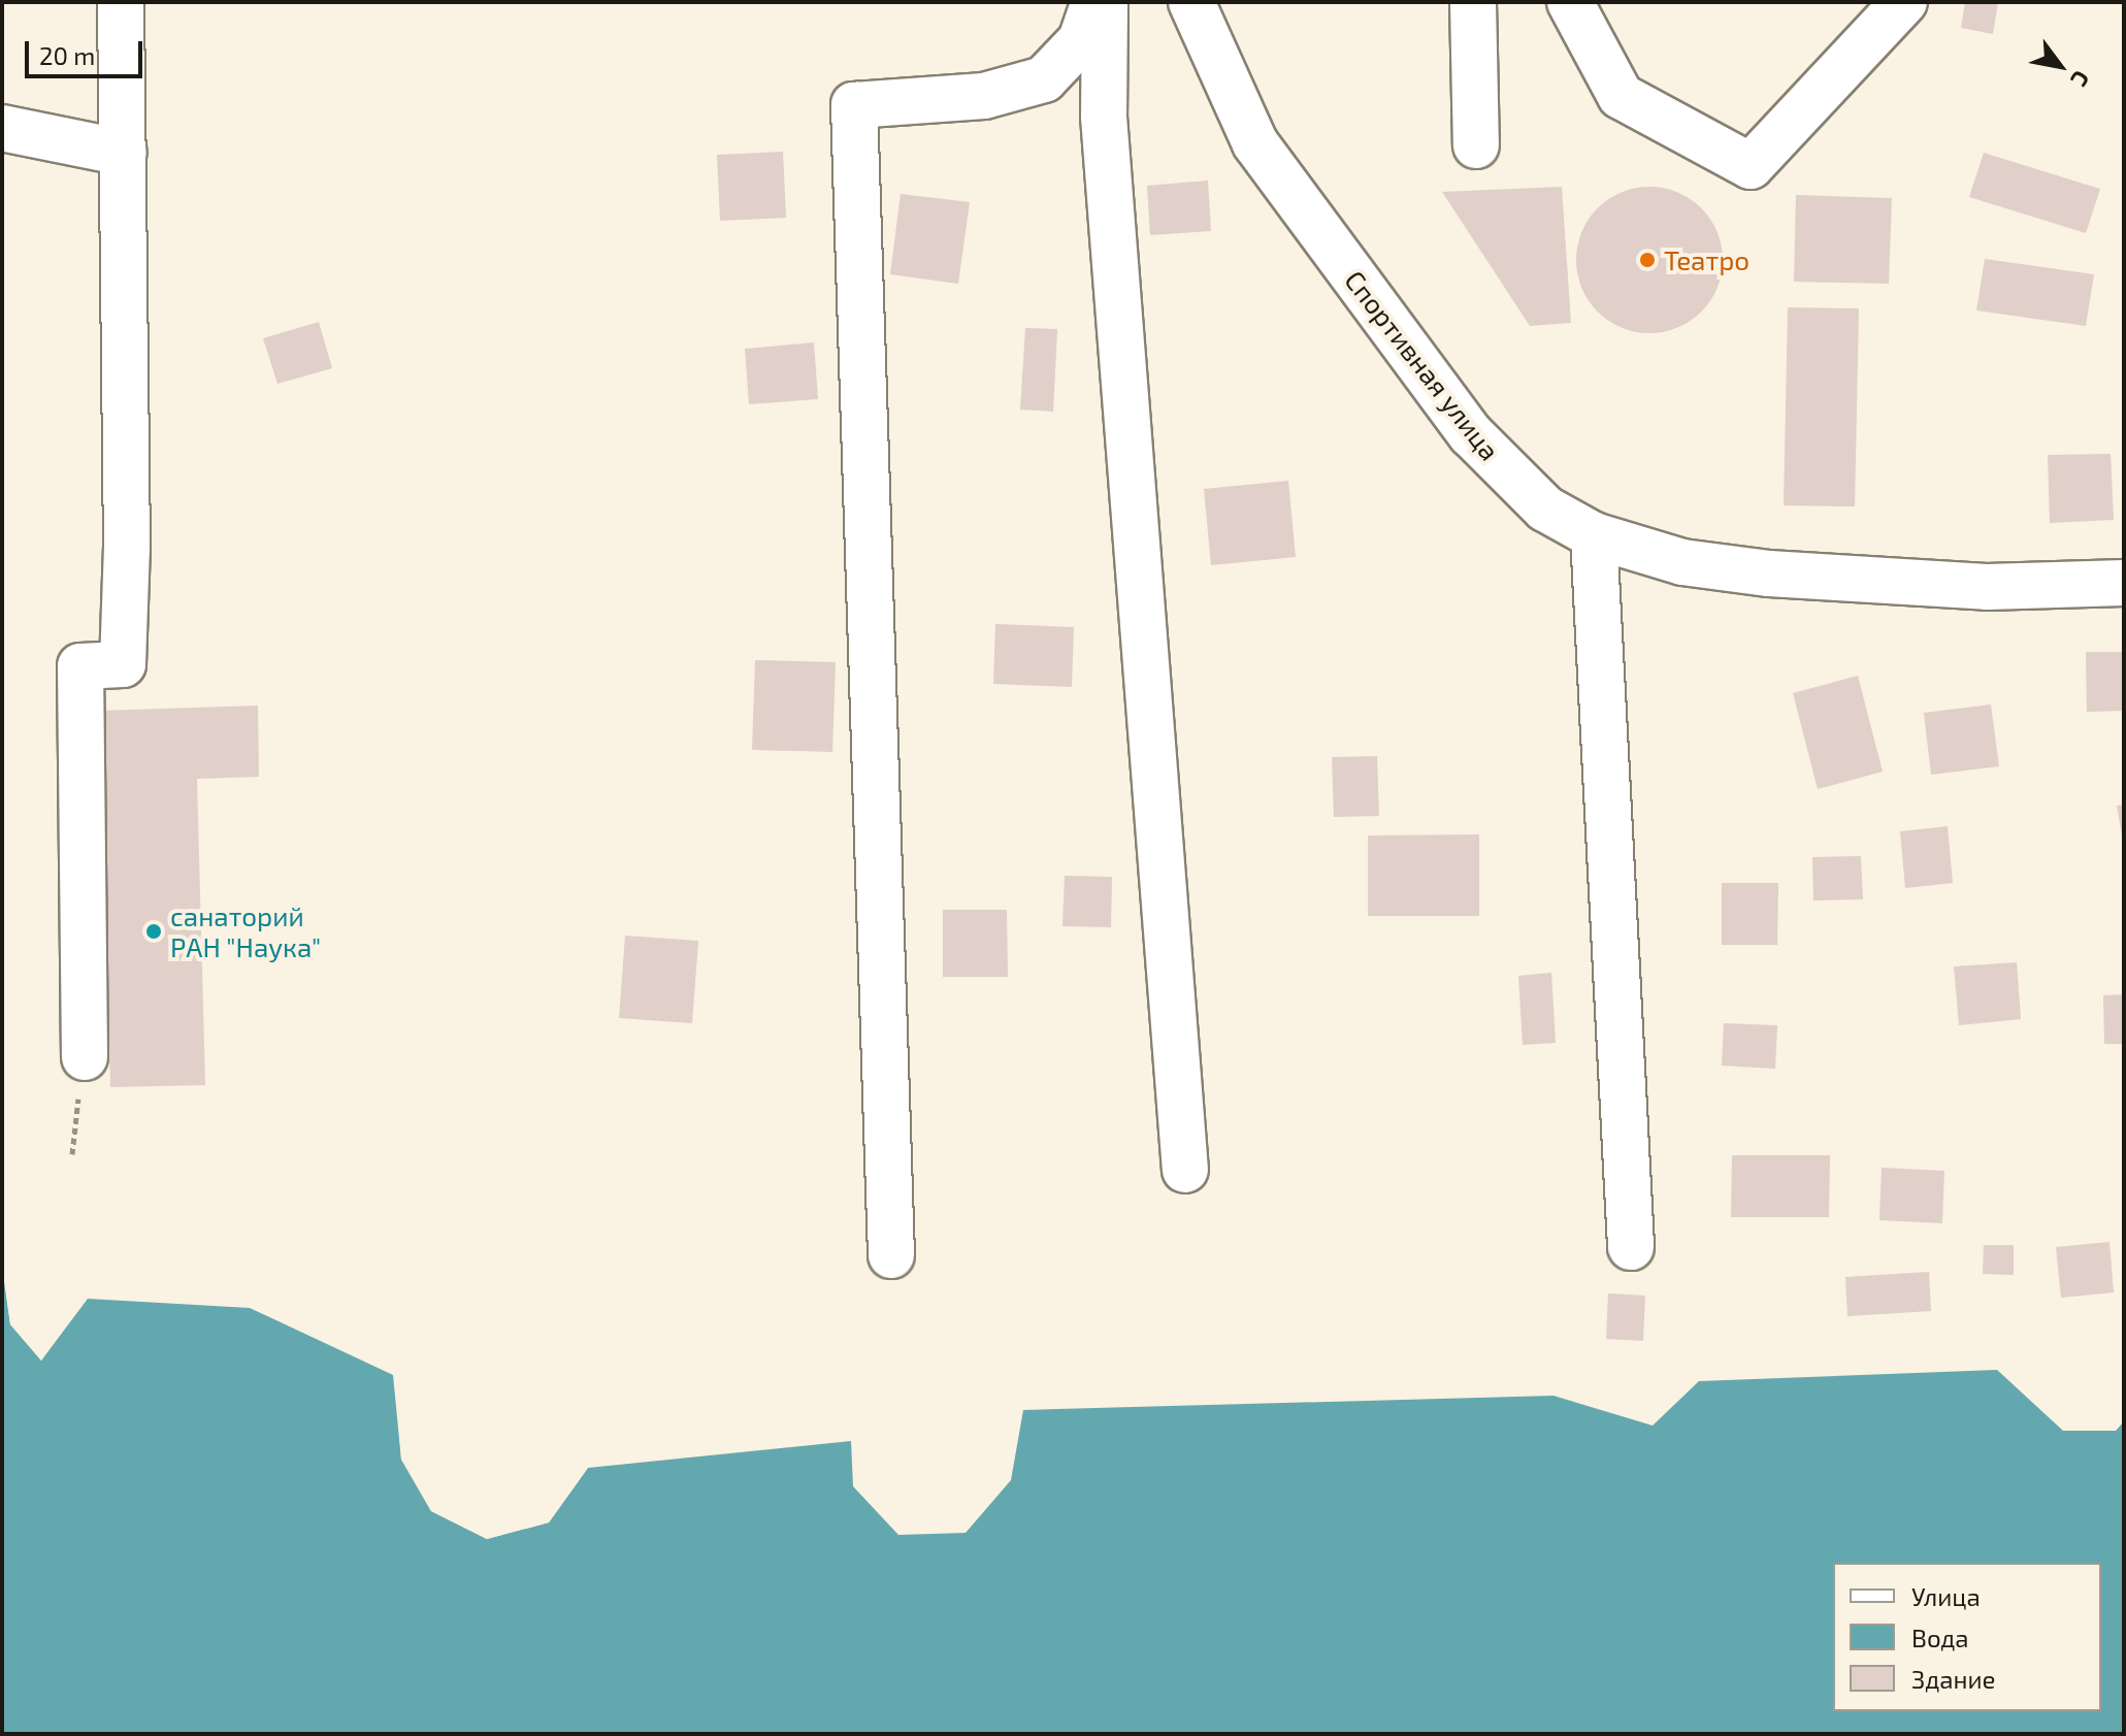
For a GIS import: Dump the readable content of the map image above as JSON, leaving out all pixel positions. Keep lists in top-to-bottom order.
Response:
{
  "streets": {
    "street": ["Спортивная улица"]
  },
  "places": ["Театро", "санаторий РАН \"Наука\""],
  "legend": ["Улица", "Вода", "Здание"],
  "scale_bar": "20 m",
  "north": "bottom right"
}
